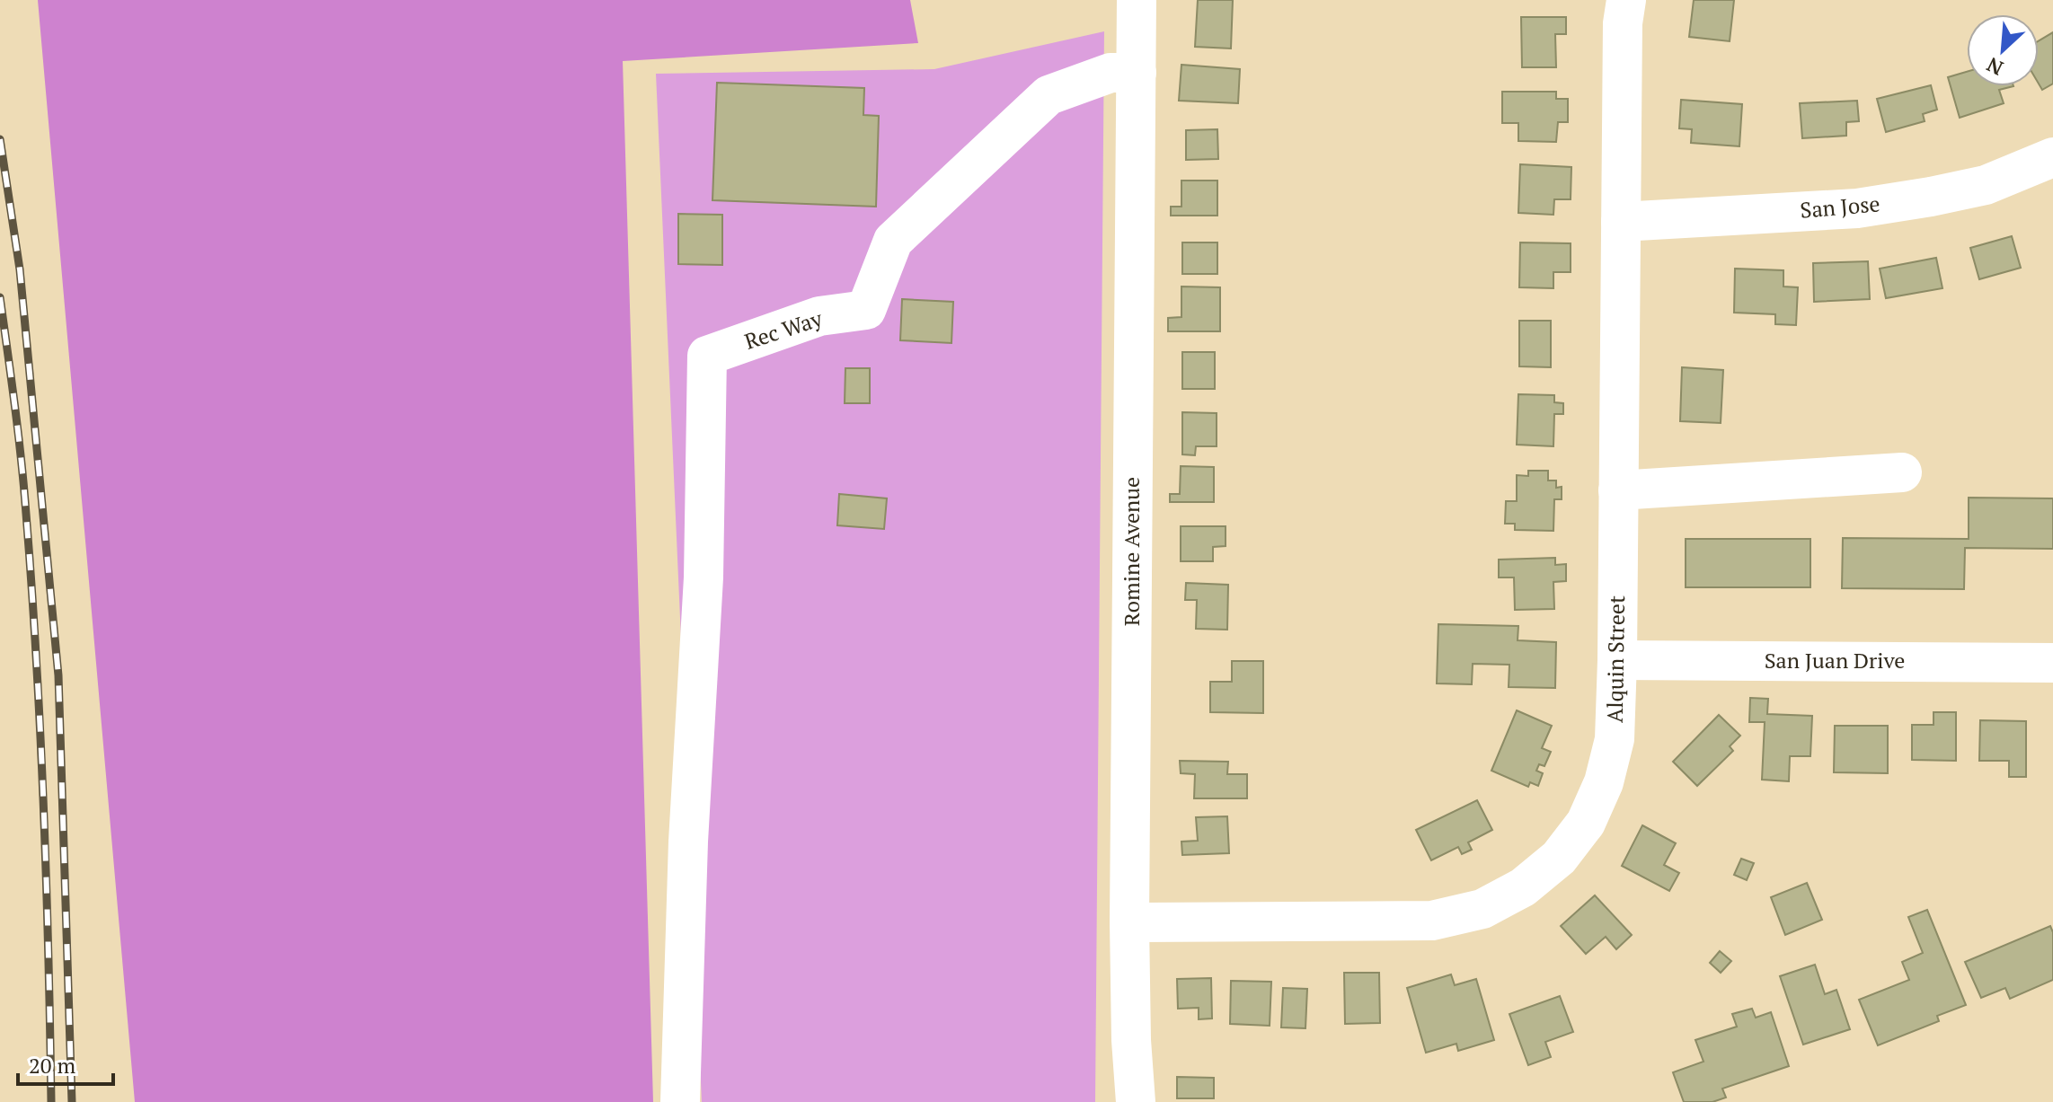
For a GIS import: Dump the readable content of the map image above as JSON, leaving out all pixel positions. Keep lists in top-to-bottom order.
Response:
{
  "streets": {
    "street": [
      "San Jose",
      "Rec Way",
      "Romine Avenue",
      "Alquin Street",
      "San Juan Drive"
    ]
  },
  "crossings": [
    ["San Jose", "Alquin Street"],
    ["Rec Way", "Romine Avenue"],
    ["Romine Avenue", "Alquin Street"],
    ["Alquin Street", "San Juan Drive"]
  ],
  "scale_bar": "20 m",
  "north": "bottom left"
}
